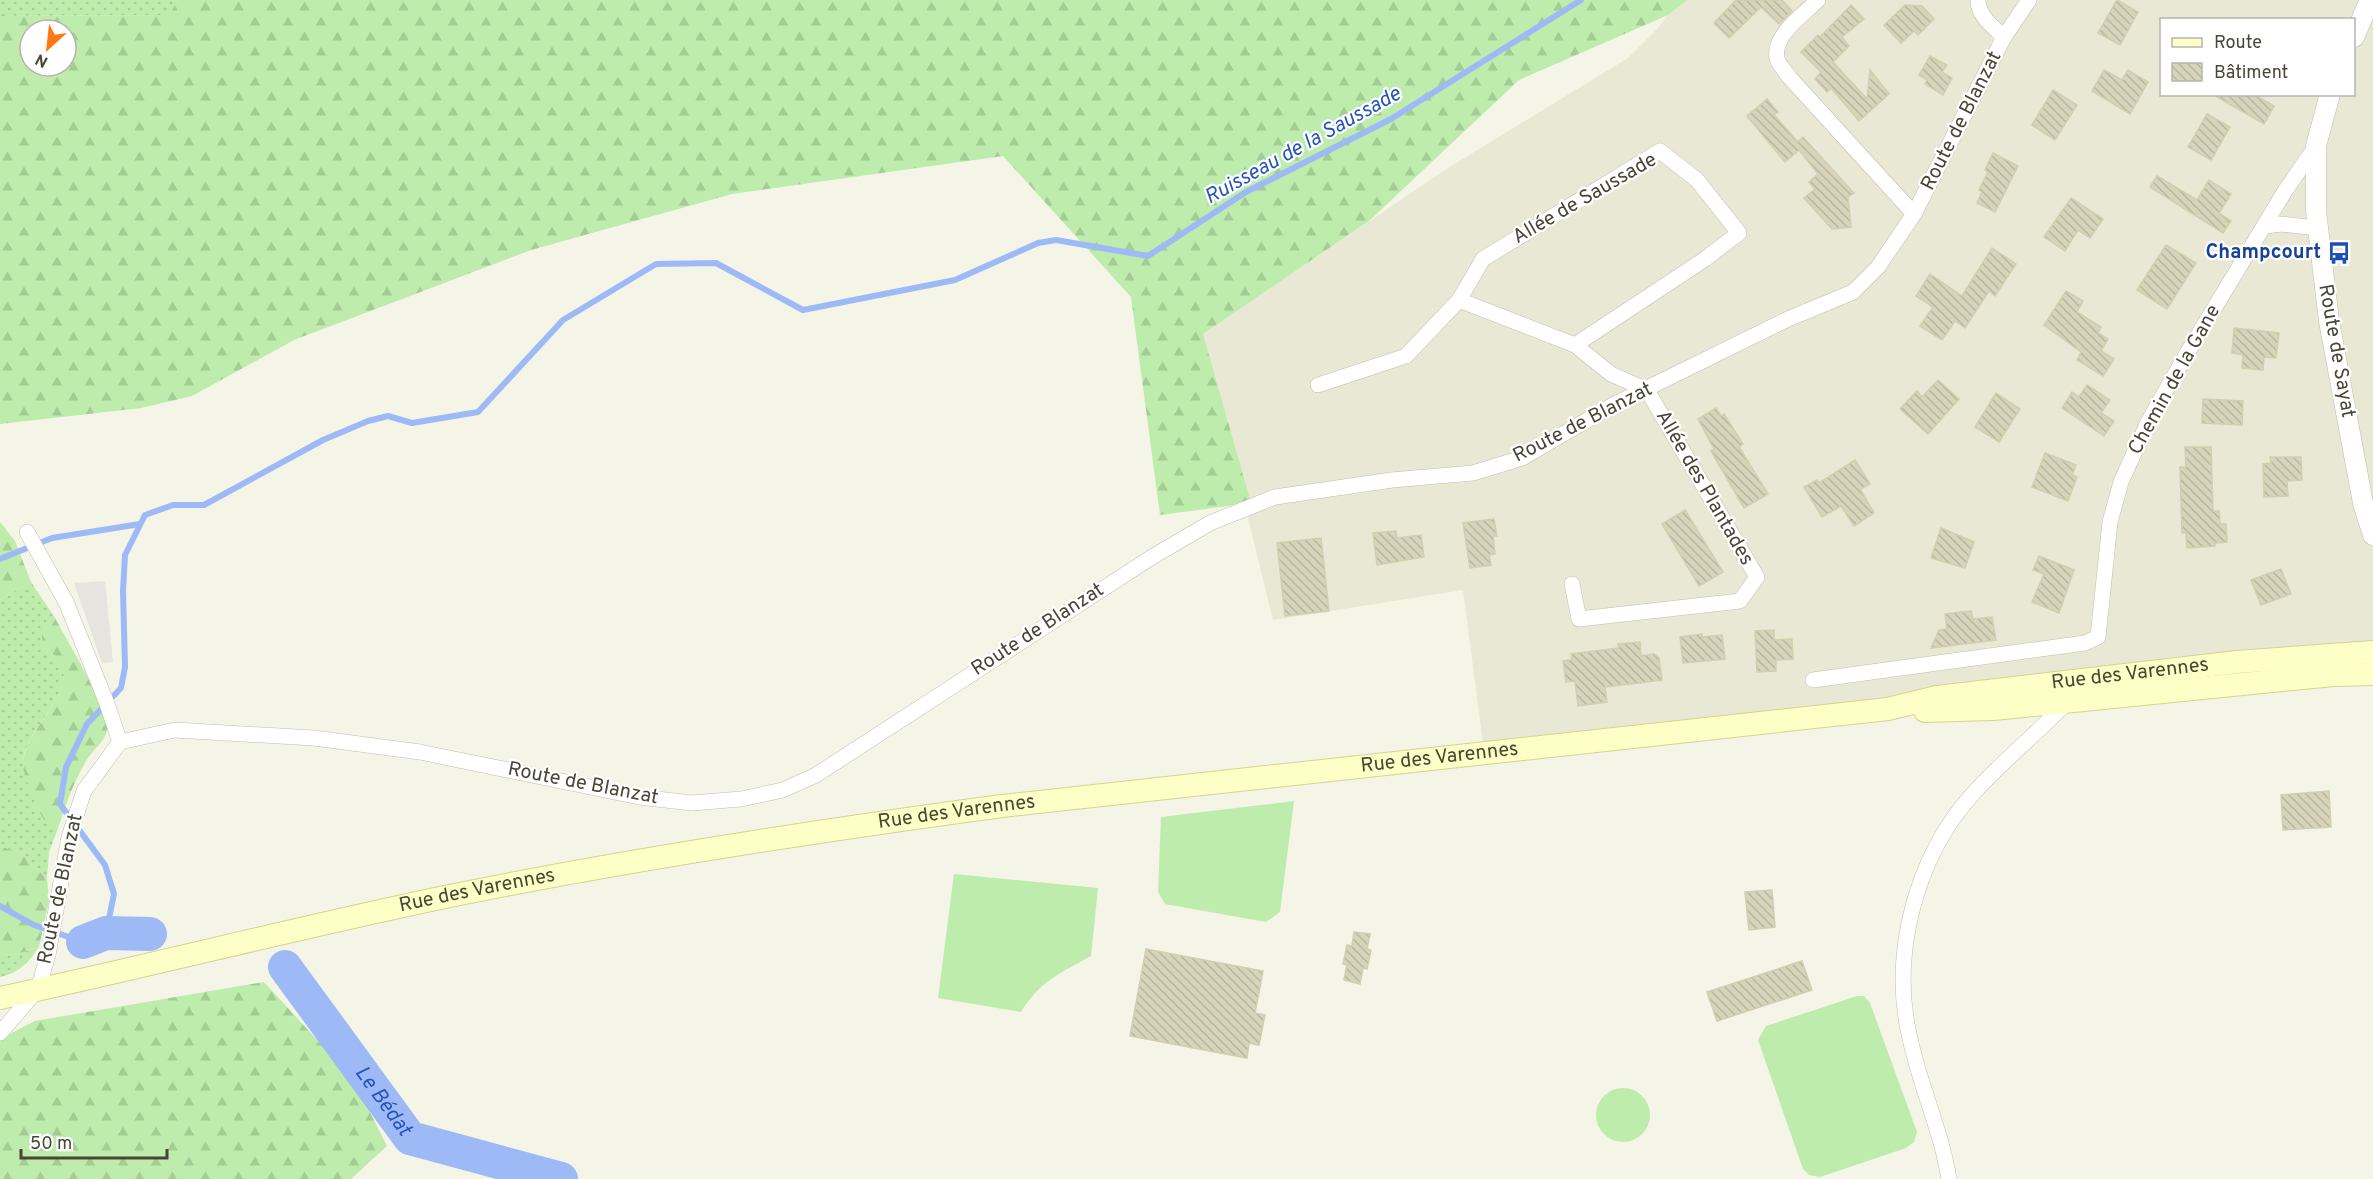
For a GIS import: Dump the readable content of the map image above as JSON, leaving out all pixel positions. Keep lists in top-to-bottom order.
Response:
{
  "streets": {
    "main road": ["Rue des Varennes"],
    "street": [
      "Route de Blanzat",
      "Allée de Saussade",
      "Route de Sayat",
      "Chemin de la Gane",
      "Allée des Plantades"
    ]
  },
  "crossings": [
    ["Route de Blanzat", "Allée des Plantades"],
    ["Route de Blanzat", "Rue des Varennes"],
    ["Route de Sayat", "Chemin de la Gane"]
  ],
  "water": ["Ruisseau de la Saussade", "Le Bédat"],
  "places": {
    "bus stop": ["Champcourt"]
  },
  "legend": ["Route", "Bâtiment"],
  "scale_bar": "50 m",
  "north": "bottom left"
}
